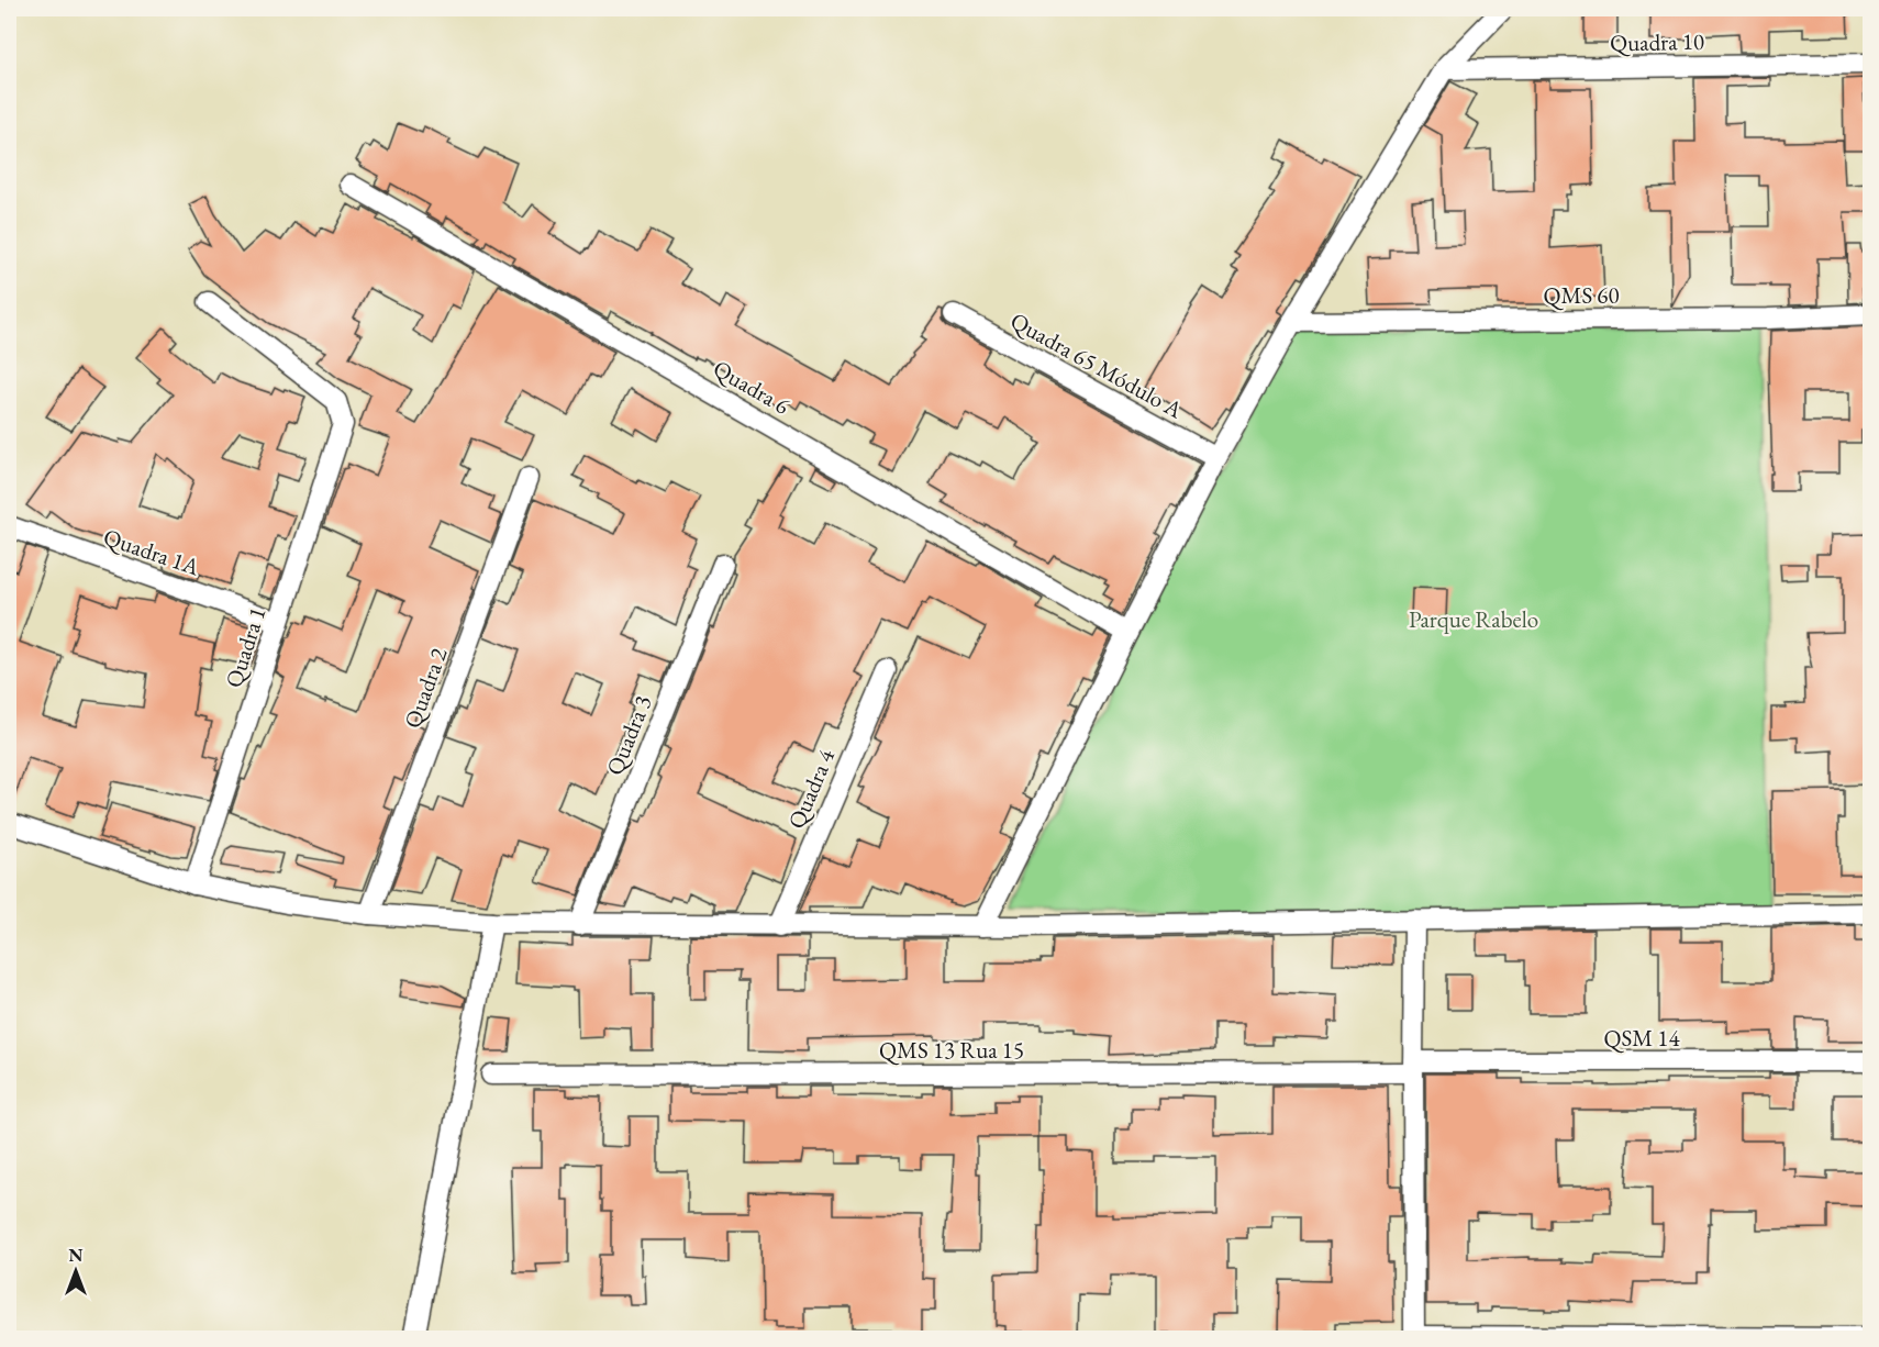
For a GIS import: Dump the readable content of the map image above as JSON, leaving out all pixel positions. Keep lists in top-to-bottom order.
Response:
{
  "streets": {
    "street": [
      "Quadra 10",
      "QMS 60",
      "Quadra 65 Módulo A",
      "Quadra 6",
      "Quadra 1A",
      "Quadra 1",
      "Quadra 2",
      "Quadra 3",
      "Quadra 4",
      "QSM 14",
      "QMS 13 Rua 15"
    ]
  },
  "crossings": [
    ["Quadra 1A", "Quadra 1"],
    ["QSM 14", "QMS 13 Rua 15"]
  ],
  "parks": ["Parque Rabelo"],
  "north": "top"
}
